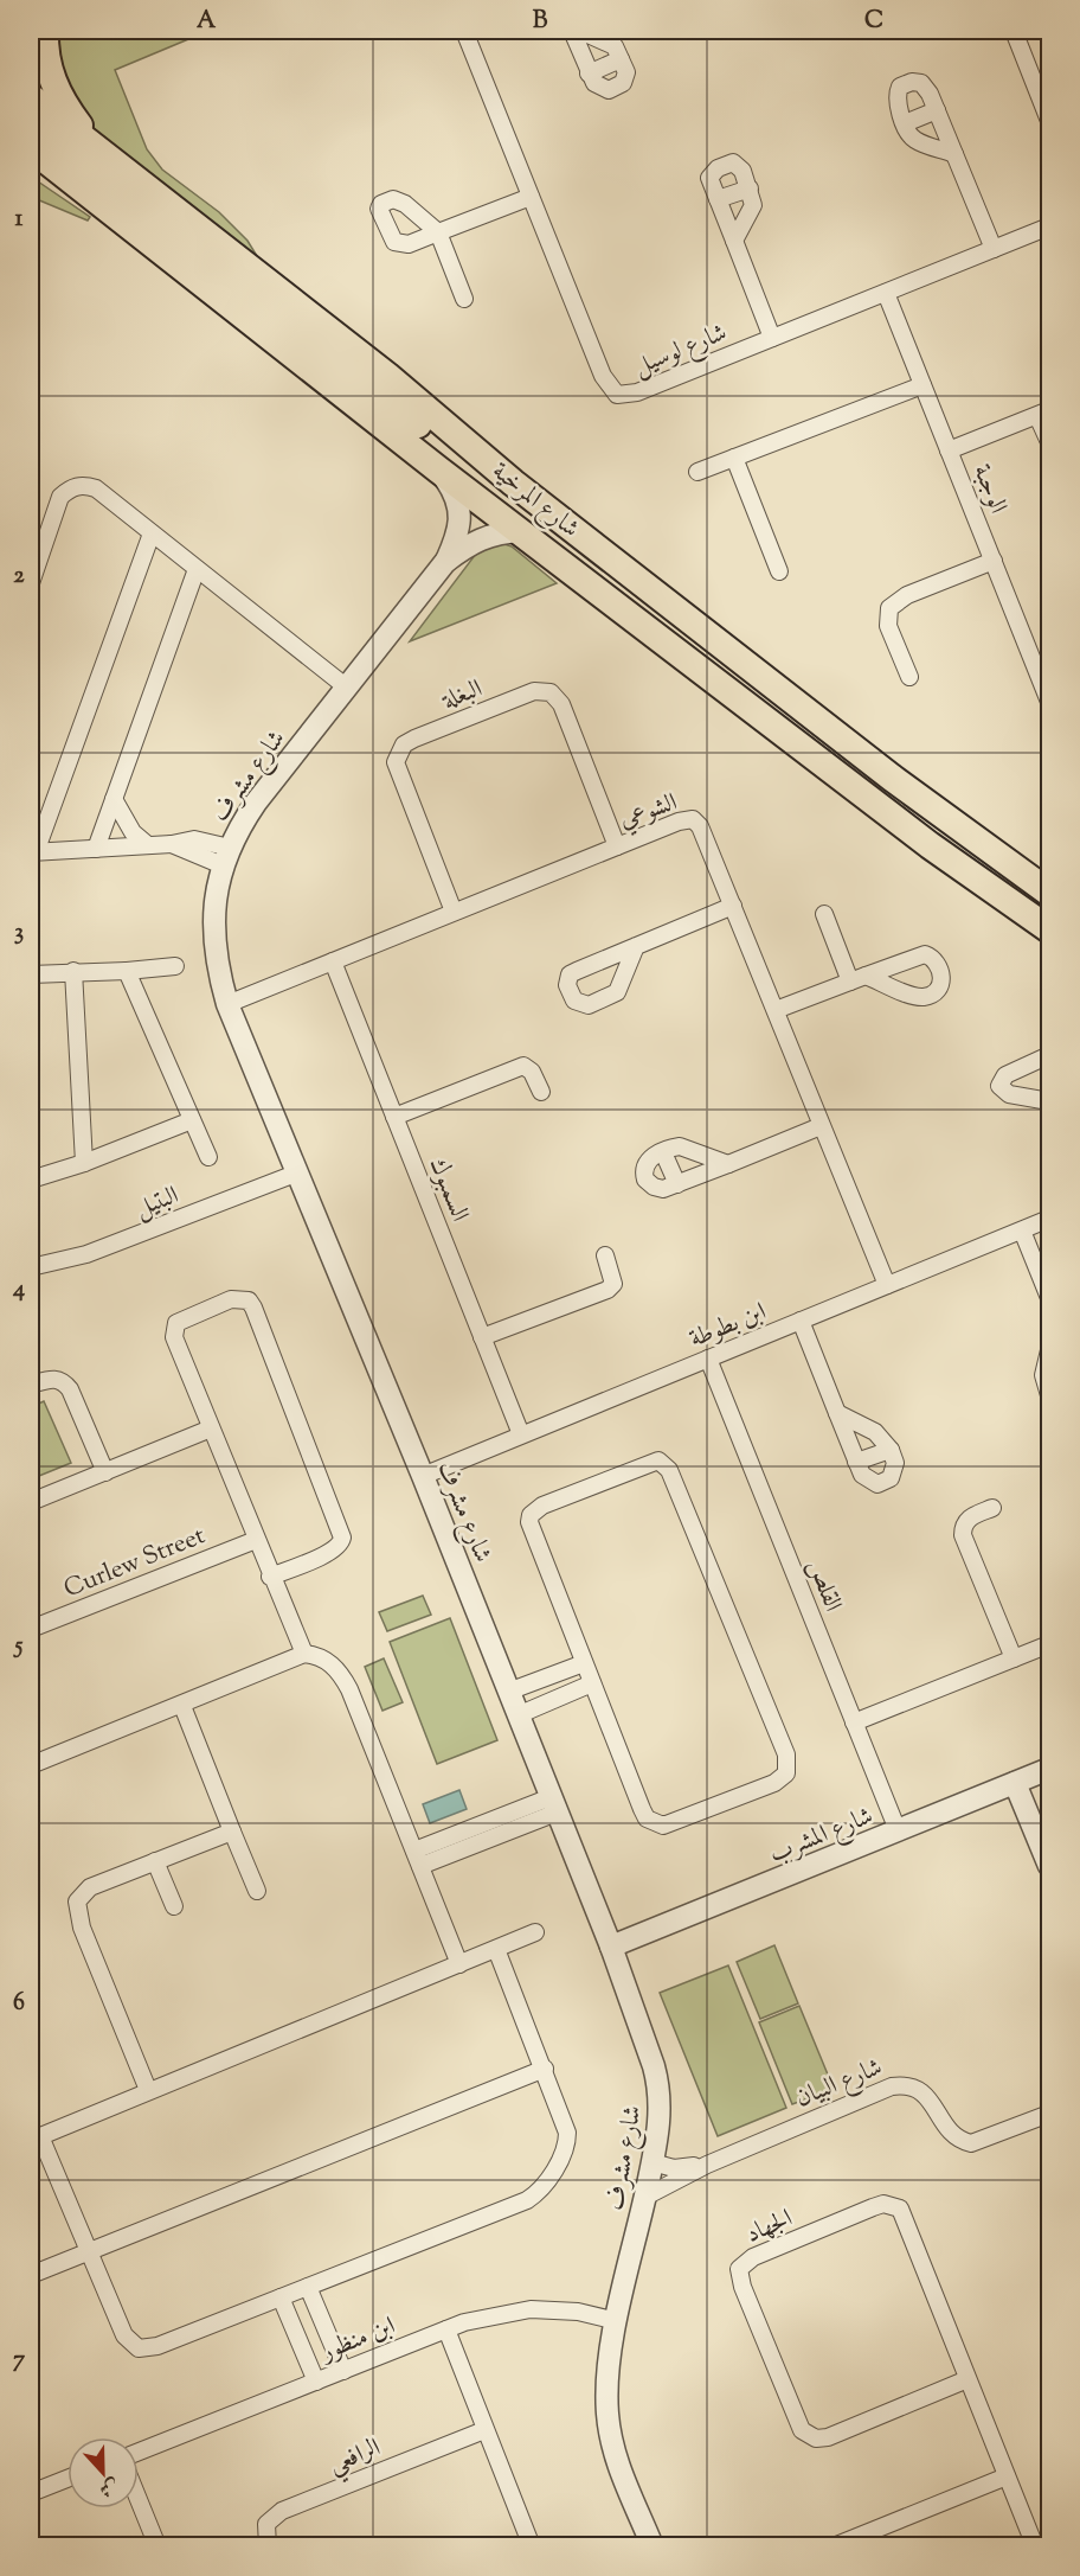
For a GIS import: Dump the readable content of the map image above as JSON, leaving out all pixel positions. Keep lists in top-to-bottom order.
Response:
{
  "streets": {
    "highway": ["شارع المرخية"],
    "street": [
      "شارع لوسيل",
      "الوجبة",
      "البغلة",
      "شارع مشرف",
      "الشوعي",
      "السمبوك",
      "البتيل",
      "ابن بطوطة",
      "Curlew Street",
      "القلص",
      "شارع المشرب",
      "شارع البيان",
      "الجهاد",
      "ابن منظور",
      "الرافعي"
    ]
  },
  "crossings": [
    ["شارع لوسيل", "الوجبة"],
    ["شارع المرخية", "شارع مشرف"],
    ["البغلة", "الشوعي"],
    ["شارع مشرف", "الشوعي"],
    ["شارع مشرف", "البتيل"],
    ["شارع مشرف", "ابن بطوطة"],
    ["شارع مشرف", "شارع المشرب"],
    ["شارع مشرف", "شارع البيان"],
    ["شارع مشرف", "ابن منظور"],
    ["الشوعي", "السمبوك"],
    ["الشوعي", "ابن بطوطة"],
    ["السمبوك", "ابن بطوطة"],
    ["ابن بطوطة", "القلص"],
    ["القلص", "شارع المشرب"]
  ],
  "north": "bottom",
  "grid": {
    "columns": ["A", "B", "C"],
    "rows": [
      "1",
      "2",
      "3",
      "4",
      "5",
      "6",
      "7"
    ]
  }
}
